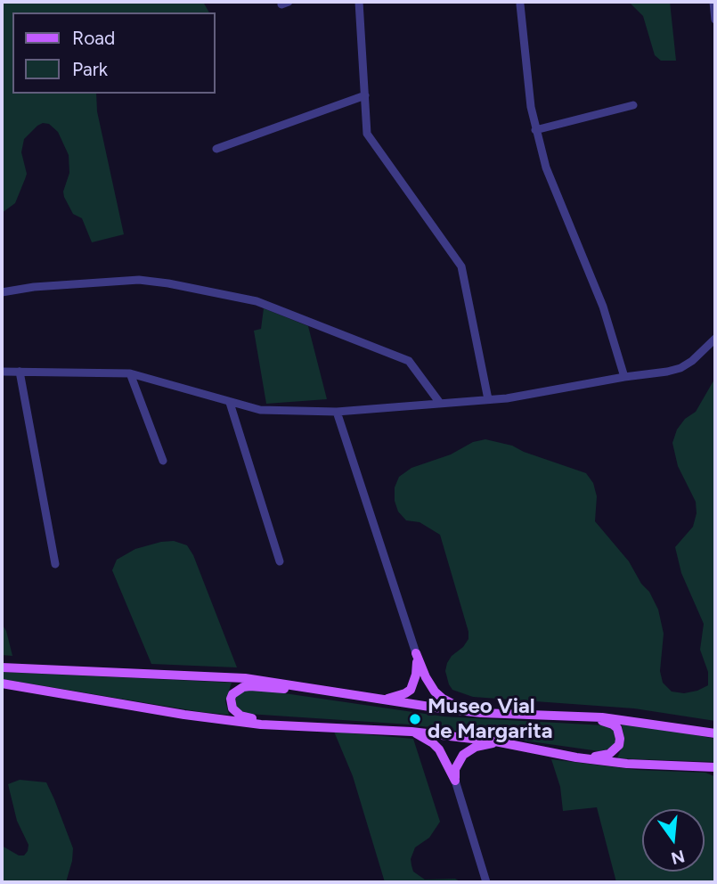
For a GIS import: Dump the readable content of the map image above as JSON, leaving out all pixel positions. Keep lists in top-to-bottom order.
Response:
{
  "places": ["Museo Vial de Margarita"],
  "legend": ["Road", "Park"],
  "north": "bottom"
}
